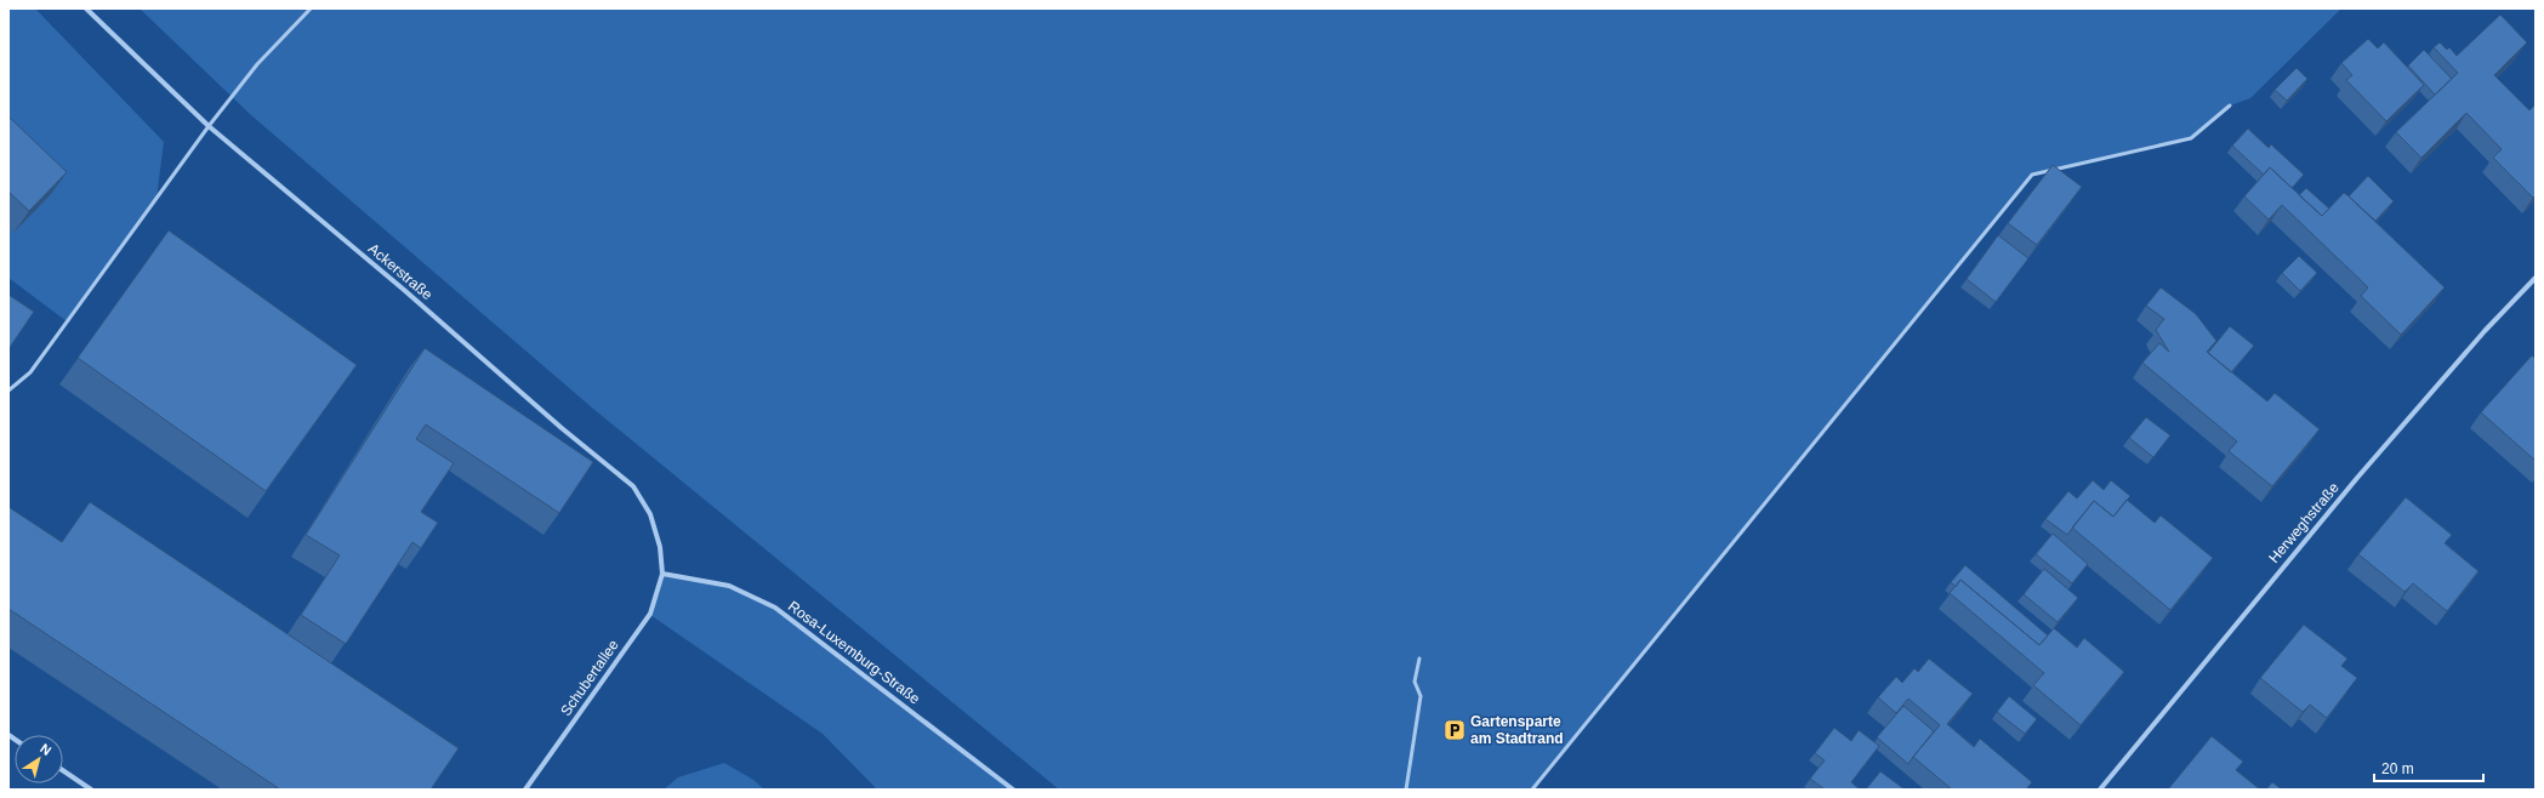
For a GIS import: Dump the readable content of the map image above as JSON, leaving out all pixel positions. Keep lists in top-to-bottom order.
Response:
{
  "streets": {
    "street": [
      "Ackerstraße",
      "Herweghstraße",
      "Rosa-Luxemburg-Straße",
      "Schubertallee"
    ]
  },
  "crossings": [
    ["Ackerstraße", "Rosa-Luxemburg-Straße"],
    ["Ackerstraße", "Schubertallee"],
    ["Rosa-Luxemburg-Straße", "Schubertallee"]
  ],
  "places": {
    "parking": ["Gartensparte am Stadtrand"]
  },
  "scale_bar": "20 m",
  "north": "top right"
}
